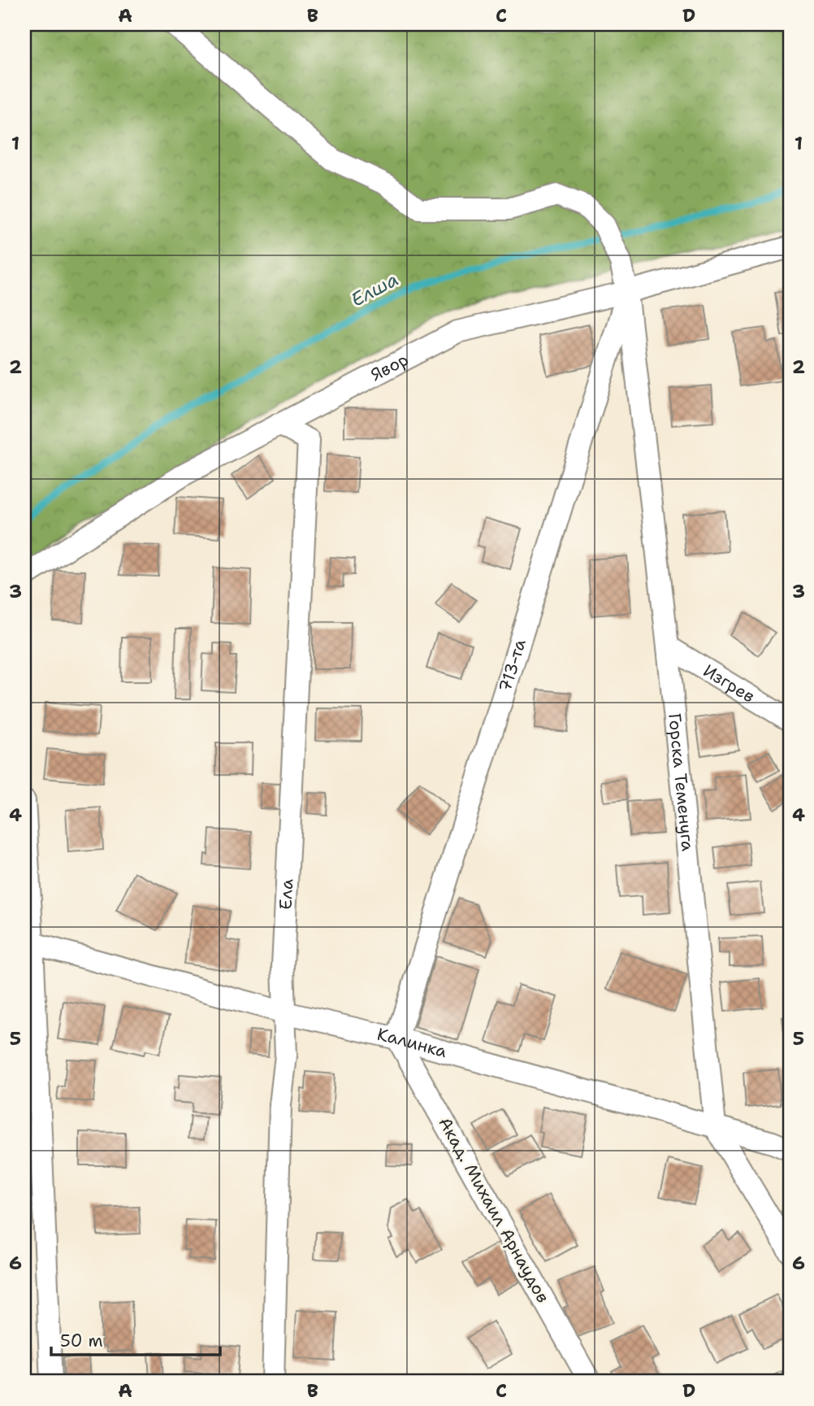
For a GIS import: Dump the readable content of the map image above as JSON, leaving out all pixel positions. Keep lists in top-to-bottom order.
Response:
{
  "streets": {
    "street": [
      "Явор",
      "713-та",
      "Изгрев",
      "Горска Теменуга",
      "Ела",
      "Калинка",
      "Акад. Михаил Арнаудов"
    ]
  },
  "crossings": [
    ["Явор", "713-та"],
    ["Явор", "Горска Теменуга"],
    ["Явор", "Ела"],
    ["713-та", "Горска Теменуга"],
    ["713-та", "Калинка"],
    ["713-та", "Акад. Михаил Арнаудов"],
    ["Изгрев", "Горска Теменуга"],
    ["Горска Теменуга", "Калинка"],
    ["Ела", "Калинка"],
    ["Калинка", "Акад. Михаил Арнаудов"]
  ],
  "water": ["Елша"],
  "scale_bar": "50 m",
  "grid": {
    "columns": [
      "A",
      "B",
      "C",
      "D"
    ],
    "rows": [
      "1",
      "2",
      "3",
      "4",
      "5",
      "6"
    ]
  }
}
